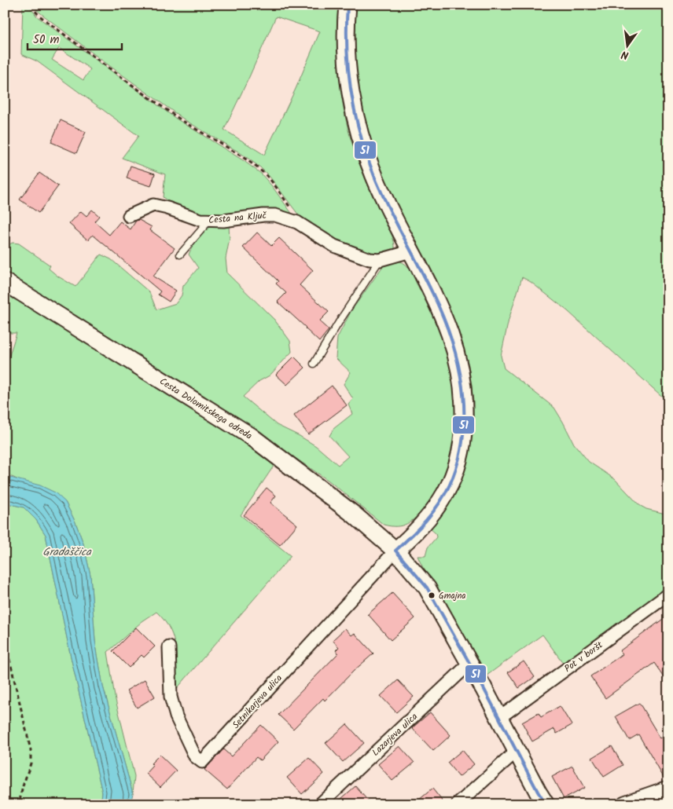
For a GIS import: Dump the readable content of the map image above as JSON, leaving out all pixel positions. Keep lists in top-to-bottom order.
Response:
{
  "streets": {
    "street": [
      "Cesta na Ključ",
      "Cesta Dolomitskega odreda",
      "Pot v boršt",
      "Setnikarjeva ulica",
      "Lazarjeva ulica"
    ]
  },
  "crossings": [
    ["Cesta Dolomitskega odreda", "Pot v boršt"],
    ["Cesta Dolomitskega odreda", "Setnikarjeva ulica"],
    ["Cesta Dolomitskega odreda", "Lazarjeva ulica"]
  ],
  "water": ["Gradaščica"],
  "places": ["Gmajna"],
  "lines": ["transit line 51"],
  "scale_bar": "50 m",
  "north": "bottom"
}
